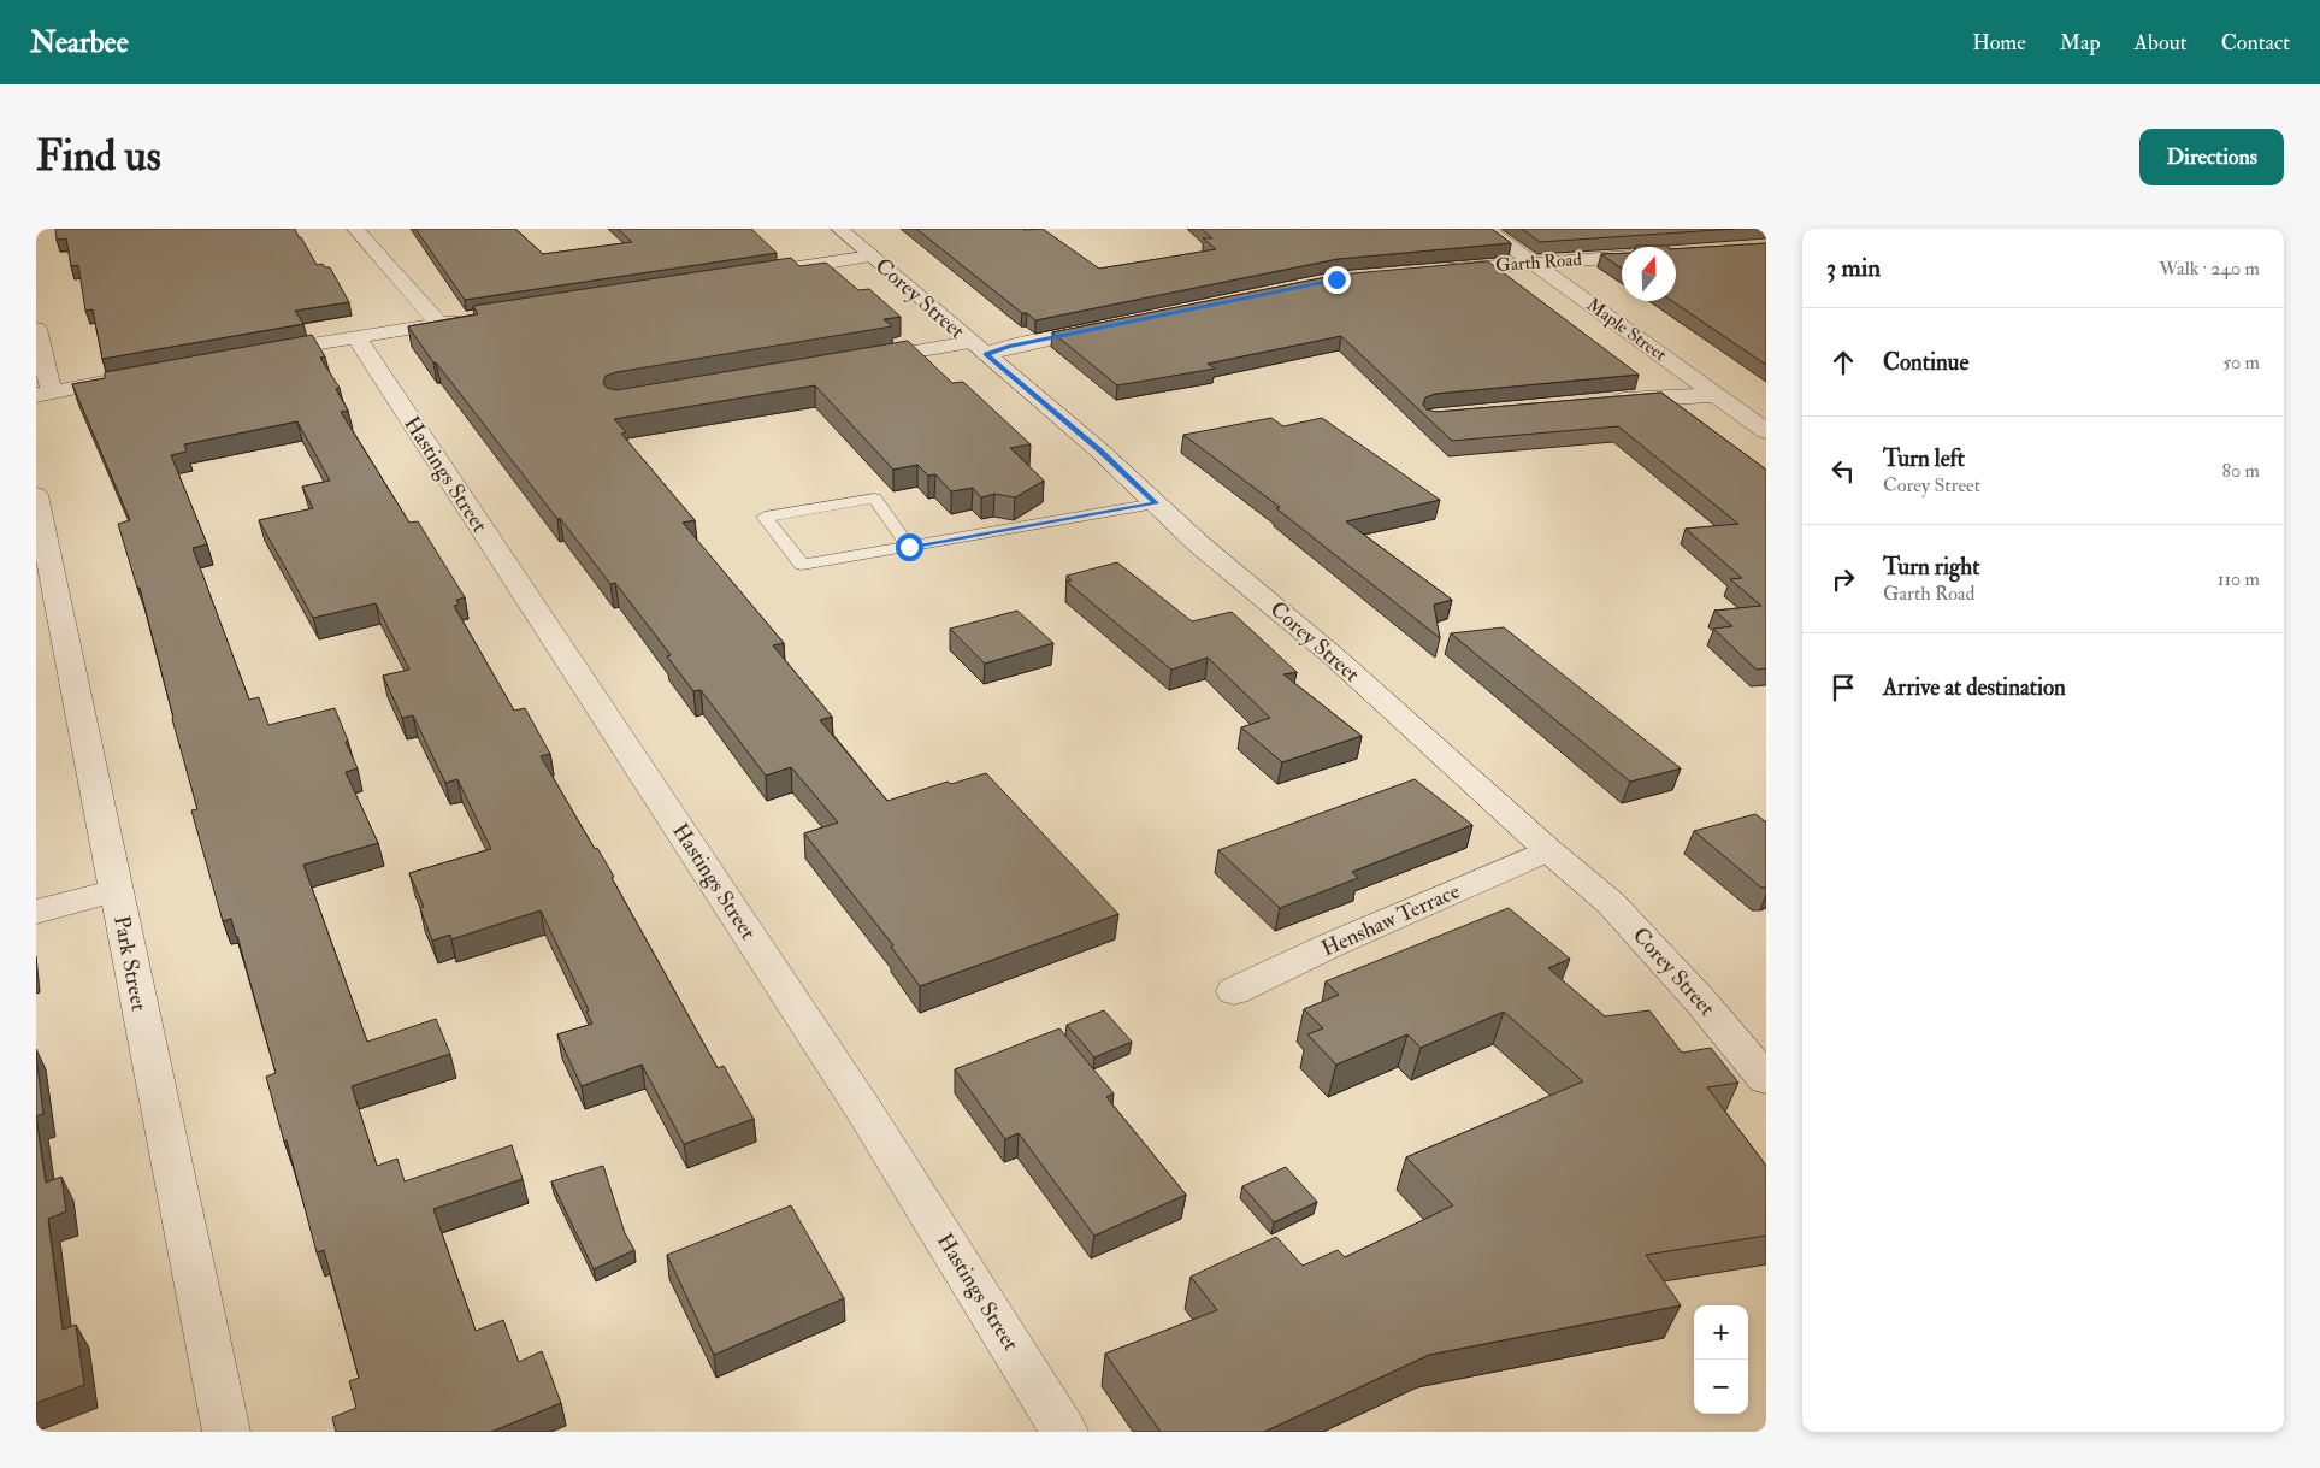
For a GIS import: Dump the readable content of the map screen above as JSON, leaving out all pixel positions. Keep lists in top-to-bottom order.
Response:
{
  "streets": {
    "street": [
      "Garth Road",
      "Corey Street",
      "Maple Street",
      "Hastings Street",
      "Henshaw Terrace",
      "Park Street"
    ]
  },
  "crossings": [
    ["Garth Road", "Maple Street"],
    ["Corey Street", "Henshaw Terrace"]
  ],
  "north": "top",
  "page": {
    "header": "Nearbee",
    "nav": [
      "Home",
      "Map",
      "About",
      "Contact"
    ],
    "buttons": "Directions",
    "title": "Find us",
    "heading": ["3 min", "Walk · 240 m"],
    "list": [
      ["Continue", "50 m"],
      ["Turn left", "Corey Street", "80 m"],
      ["Turn right", "Garth Road", "110 m"],
      "Arrive at destination"
    ],
    "map_buttons": ["+", "−"]
  }
}
